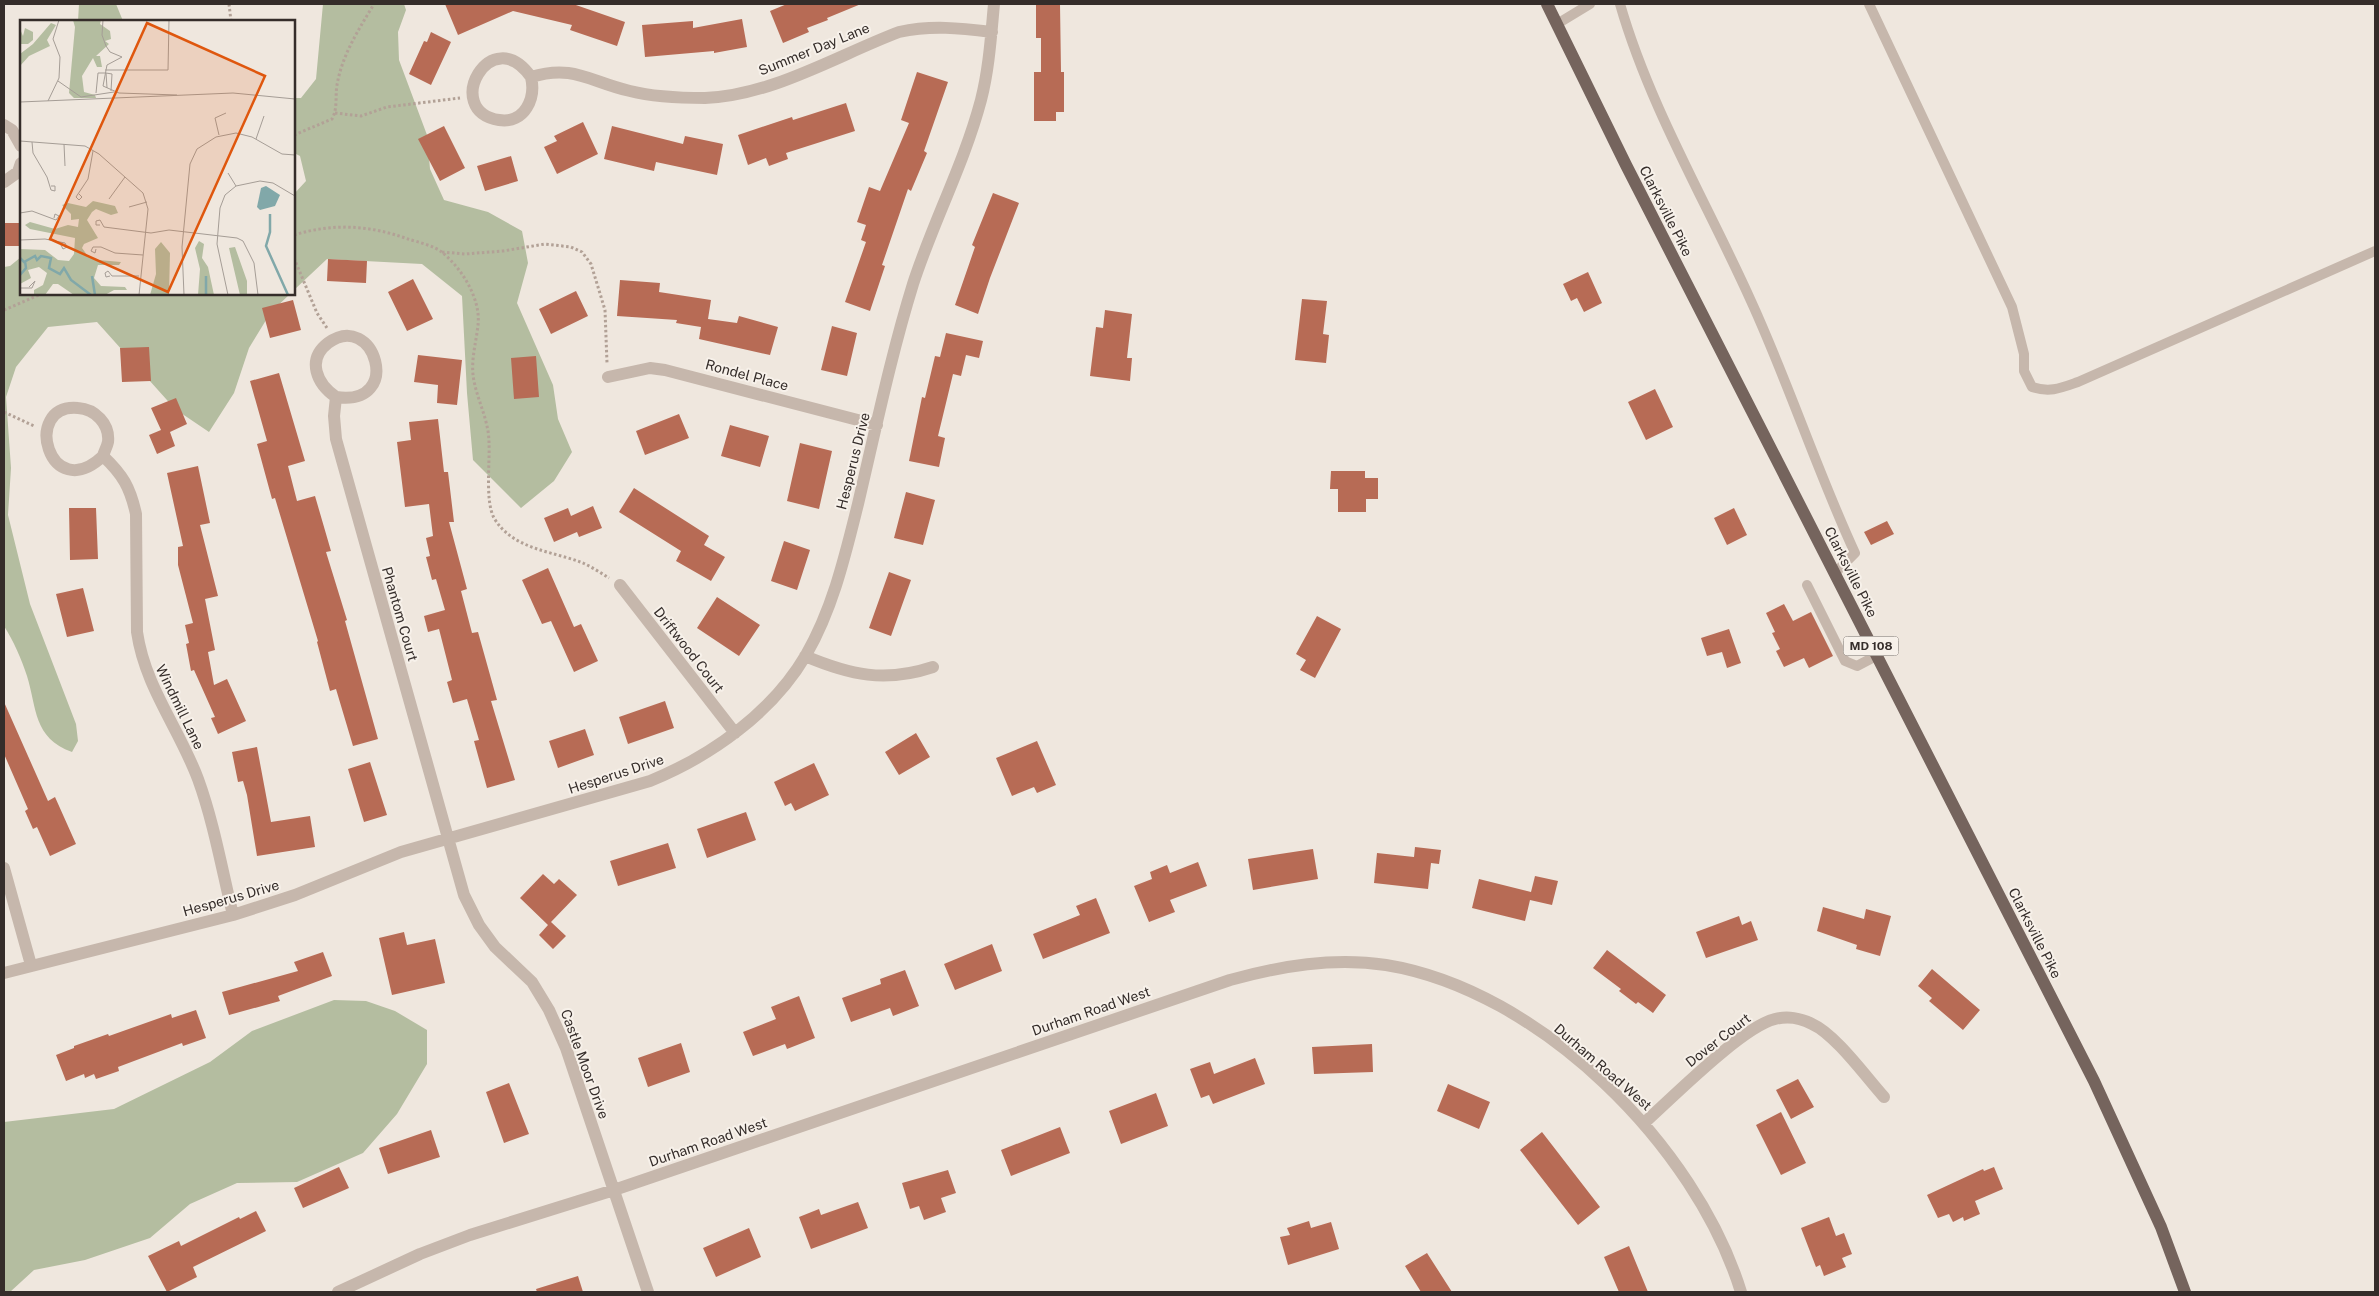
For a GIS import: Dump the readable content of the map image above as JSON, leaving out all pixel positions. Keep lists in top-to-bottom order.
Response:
{
  "streets": {
    "main road": ["Clarksville Pike", "MD 108"],
    "street": [
      "Summer Day Lane",
      "Rondel Place",
      "Hesperus Drive",
      "Phantom Court",
      "Driftwood Court",
      "Windmill Lane",
      "Durham Road West",
      "Dover Court",
      "Castle Moor Drive"
    ]
  },
  "crossings": [
    ["Summer Day Lane", "Hesperus Drive"],
    ["Rondel Place", "Hesperus Drive"],
    ["Hesperus Drive", "Phantom Court"],
    ["Hesperus Drive", "Driftwood Court"],
    ["Hesperus Drive", "Windmill Lane"],
    ["Hesperus Drive", "Castle Moor Drive"],
    ["Phantom Court", "Castle Moor Drive"],
    ["Durham Road West", "Dover Court"],
    ["Durham Road West", "Castle Moor Drive"]
  ]
}
